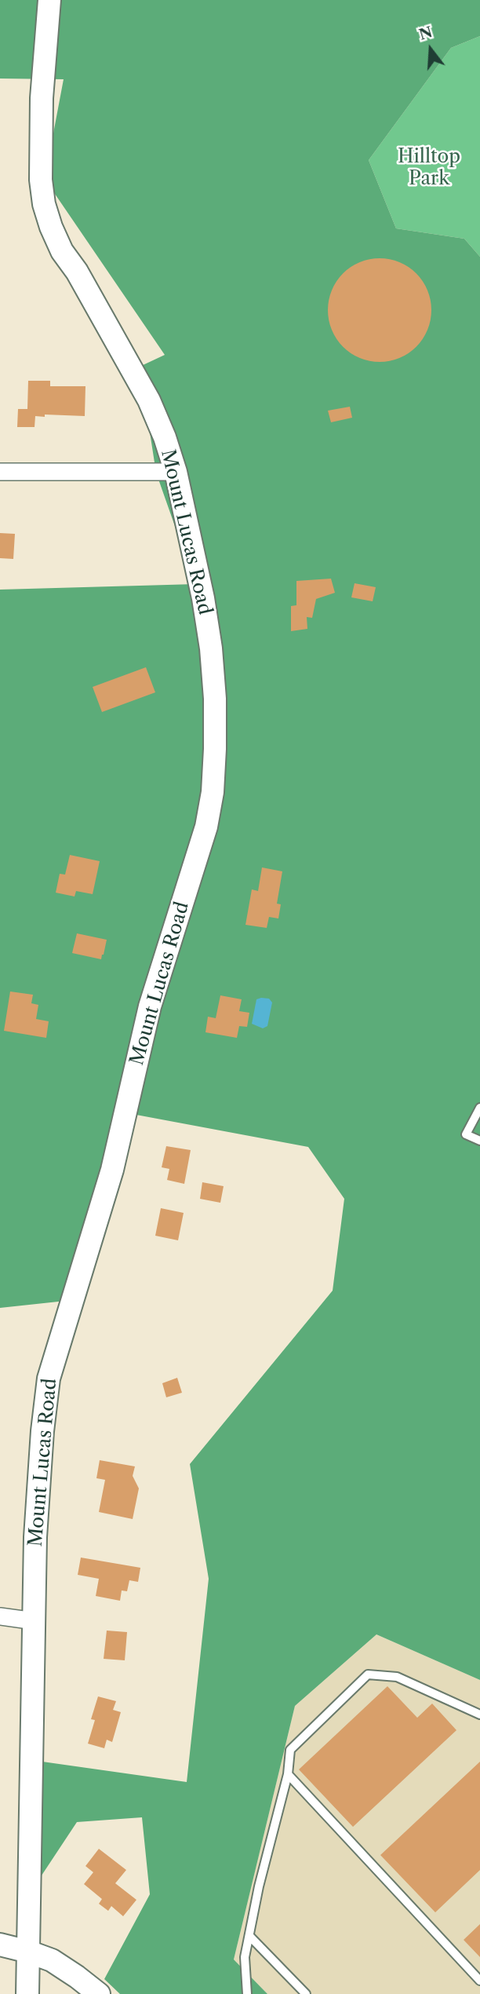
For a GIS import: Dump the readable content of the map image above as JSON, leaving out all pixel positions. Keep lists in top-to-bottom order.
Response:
{
  "streets": {
    "street": ["Mount Lucas Road"]
  },
  "parks": ["Hilltop Park"],
  "north": "top"
}
